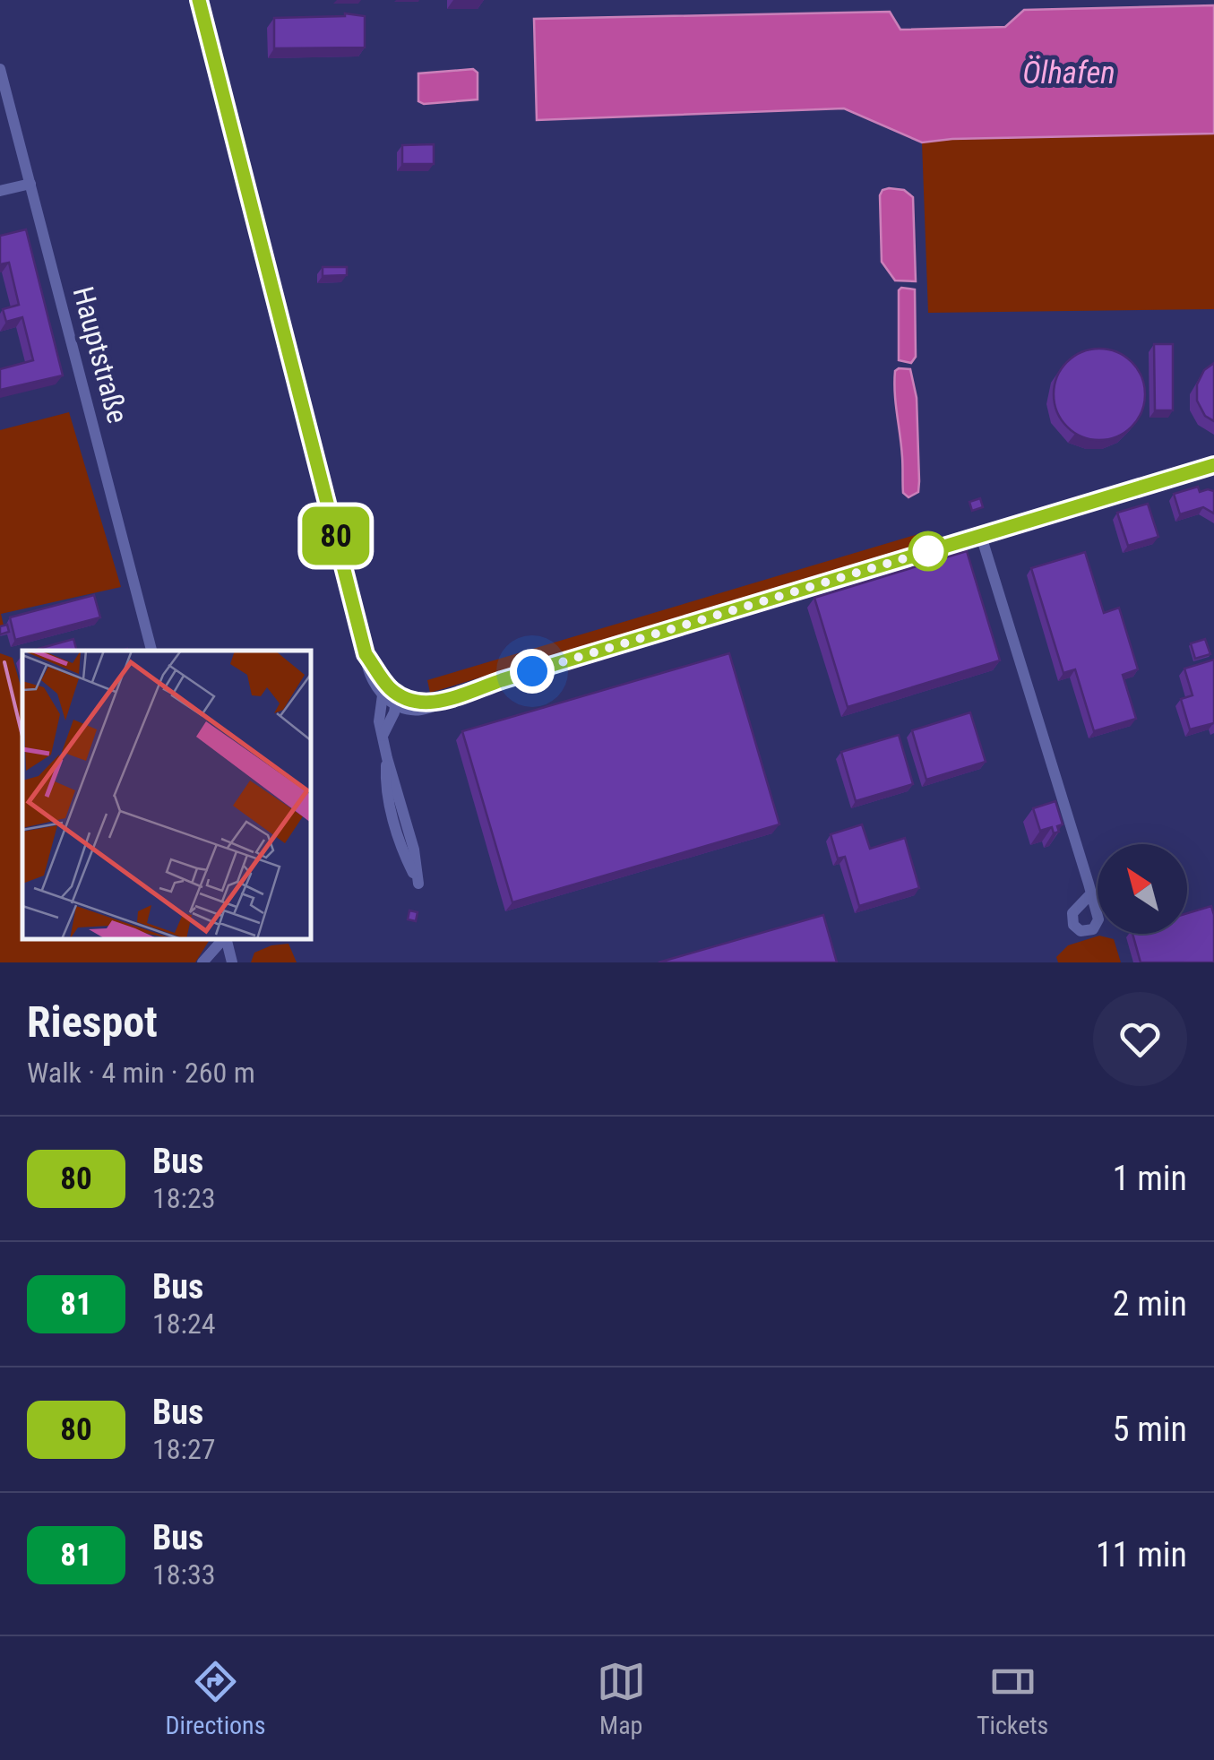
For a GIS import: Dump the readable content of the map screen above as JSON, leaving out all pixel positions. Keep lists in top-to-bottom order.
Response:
{
  "streets": {
    "street": ["Hauptstraße"]
  },
  "water": ["Ölhafen"],
  "lines": ["bus line 80"],
  "north": "top left",
  "page": {
    "on_map": "80",
    "heading": ["Riespot", "Walk · 4 min · 260 m"],
    "list": [
      {
        "mark": "80",
        "name": "Bus",
        "note": "18:23",
        "value": "1 min"
      },
      {
        "mark": "81",
        "name": "Bus",
        "note": "18:24",
        "value": "2 min"
      },
      {
        "mark": "80",
        "name": "Bus",
        "note": "18:27",
        "value": "5 min"
      },
      {
        "mark": "81",
        "name": "Bus",
        "note": "18:33",
        "value": "11 min"
      }
    ],
    "tabs": ["Directions", "Map", "Tickets"]
  }
}
